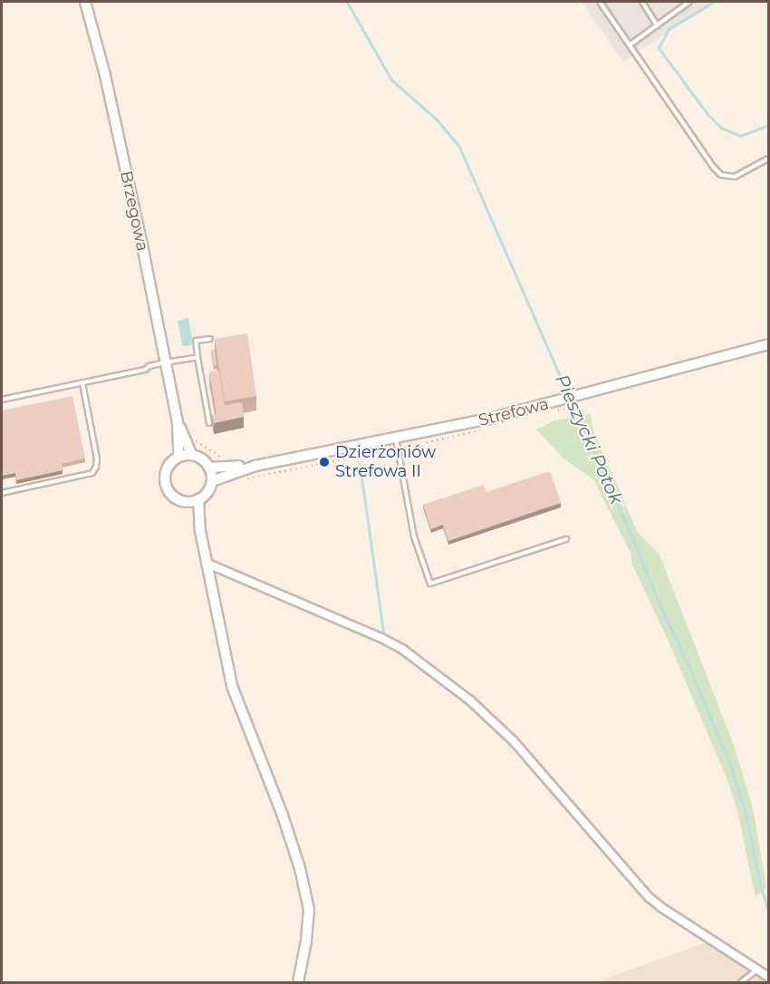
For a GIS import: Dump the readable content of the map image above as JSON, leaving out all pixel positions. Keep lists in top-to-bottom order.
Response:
{
  "streets": {
    "street": ["Brzegowa", "Strefowa"]
  },
  "water": ["Pieszycki Potok"],
  "places": ["Dzierżoniów Strefowa II"]
}
